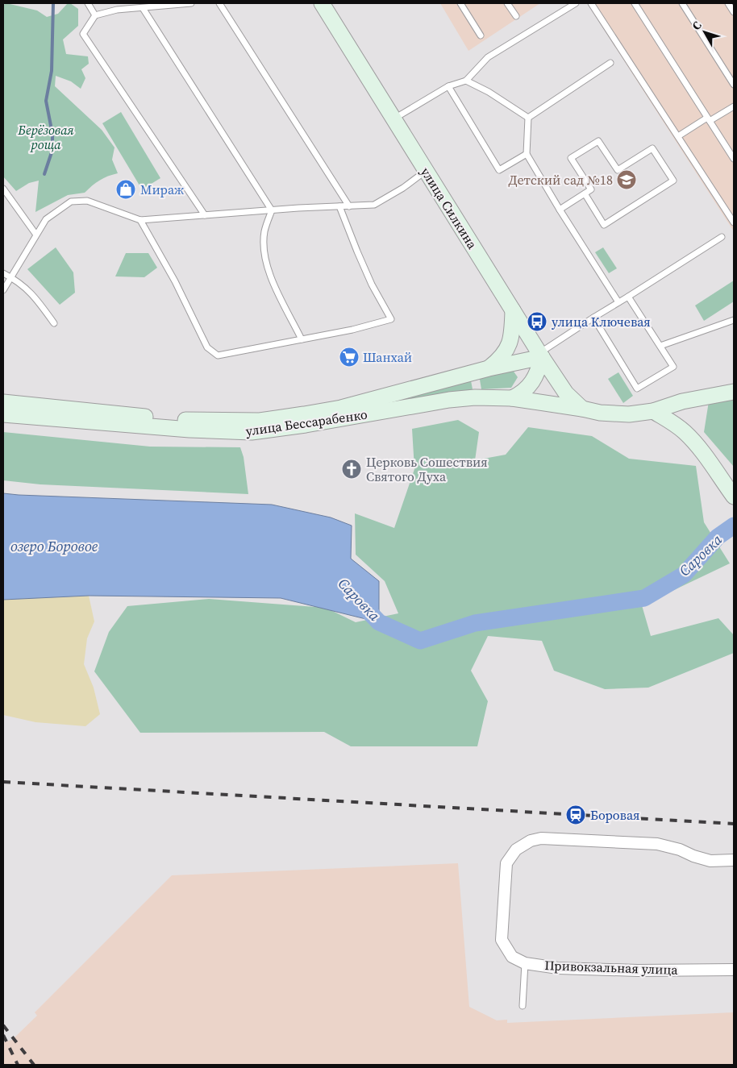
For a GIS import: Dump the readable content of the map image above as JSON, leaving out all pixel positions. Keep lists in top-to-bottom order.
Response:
{
  "streets": {
    "main road": ["улица Силкина", "улица Бессарабенко"],
    "street": ["Привокзальная улица"]
  },
  "crossings": [
    ["улица Силкина", "улица Бессарабенко"]
  ],
  "water": ["озеро Боровое", "Саровка"],
  "parks": ["Берёзовая роща"],
  "places": {
    "school or university": ["Детский сад №18"],
    "shop": ["Мираж"],
    "bus stop": ["улица Ключевая"],
    "supermarket": ["Шанхай"],
    "church": ["Церковь Сошествия Святого Духа"],
    "station": ["Боровая"]
  },
  "north": "top left"
}
